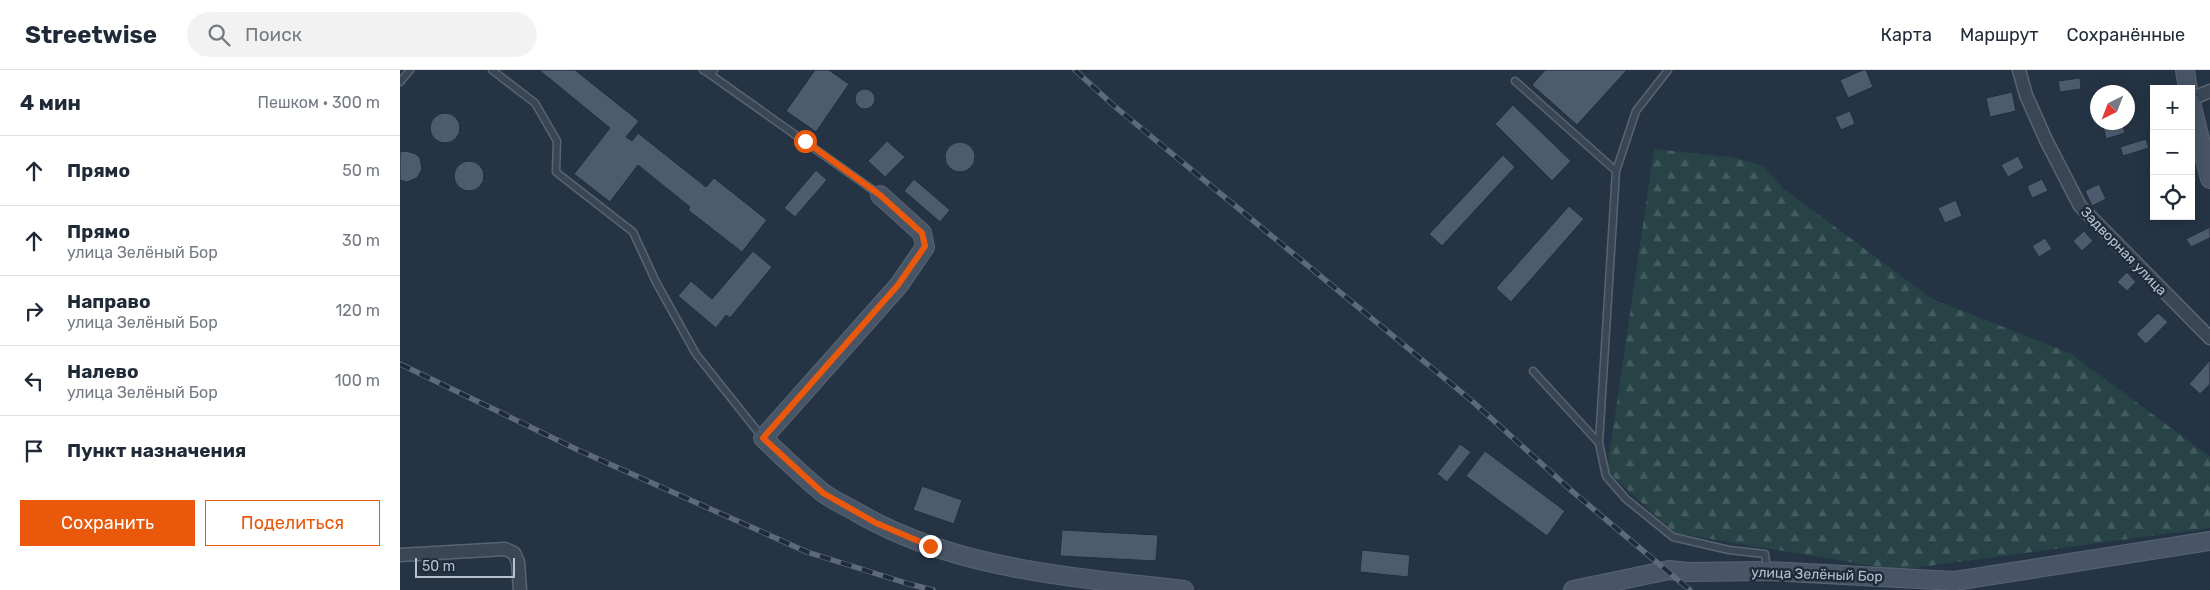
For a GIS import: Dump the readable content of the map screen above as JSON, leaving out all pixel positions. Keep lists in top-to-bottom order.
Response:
{
  "streets": {
    "street": ["Задворная улица", "улица Зелёный Бор"]
  },
  "scale_bar": "50 m",
  "north": "bottom left",
  "page": {
    "header": "Streetwise",
    "search": "Поиск",
    "nav": ["Карта", "Маршрут", "Сохранённые"],
    "heading": ["4 мин", "Пешком · 300 m"],
    "map_buttons": ["+", "−"],
    "list": [
      ["Прямо", "50 m"],
      ["Прямо", "улица Зелёный Бор", "30 m"],
      ["Направо", "улица Зелёный Бор", "120 m"],
      ["Налево", "улица Зелёный Бор", "100 m"],
      "Пункт назначения"
    ],
    "buttons": ["Сохранить", "Поделиться"],
    "scale": "50 m"
  }
}
